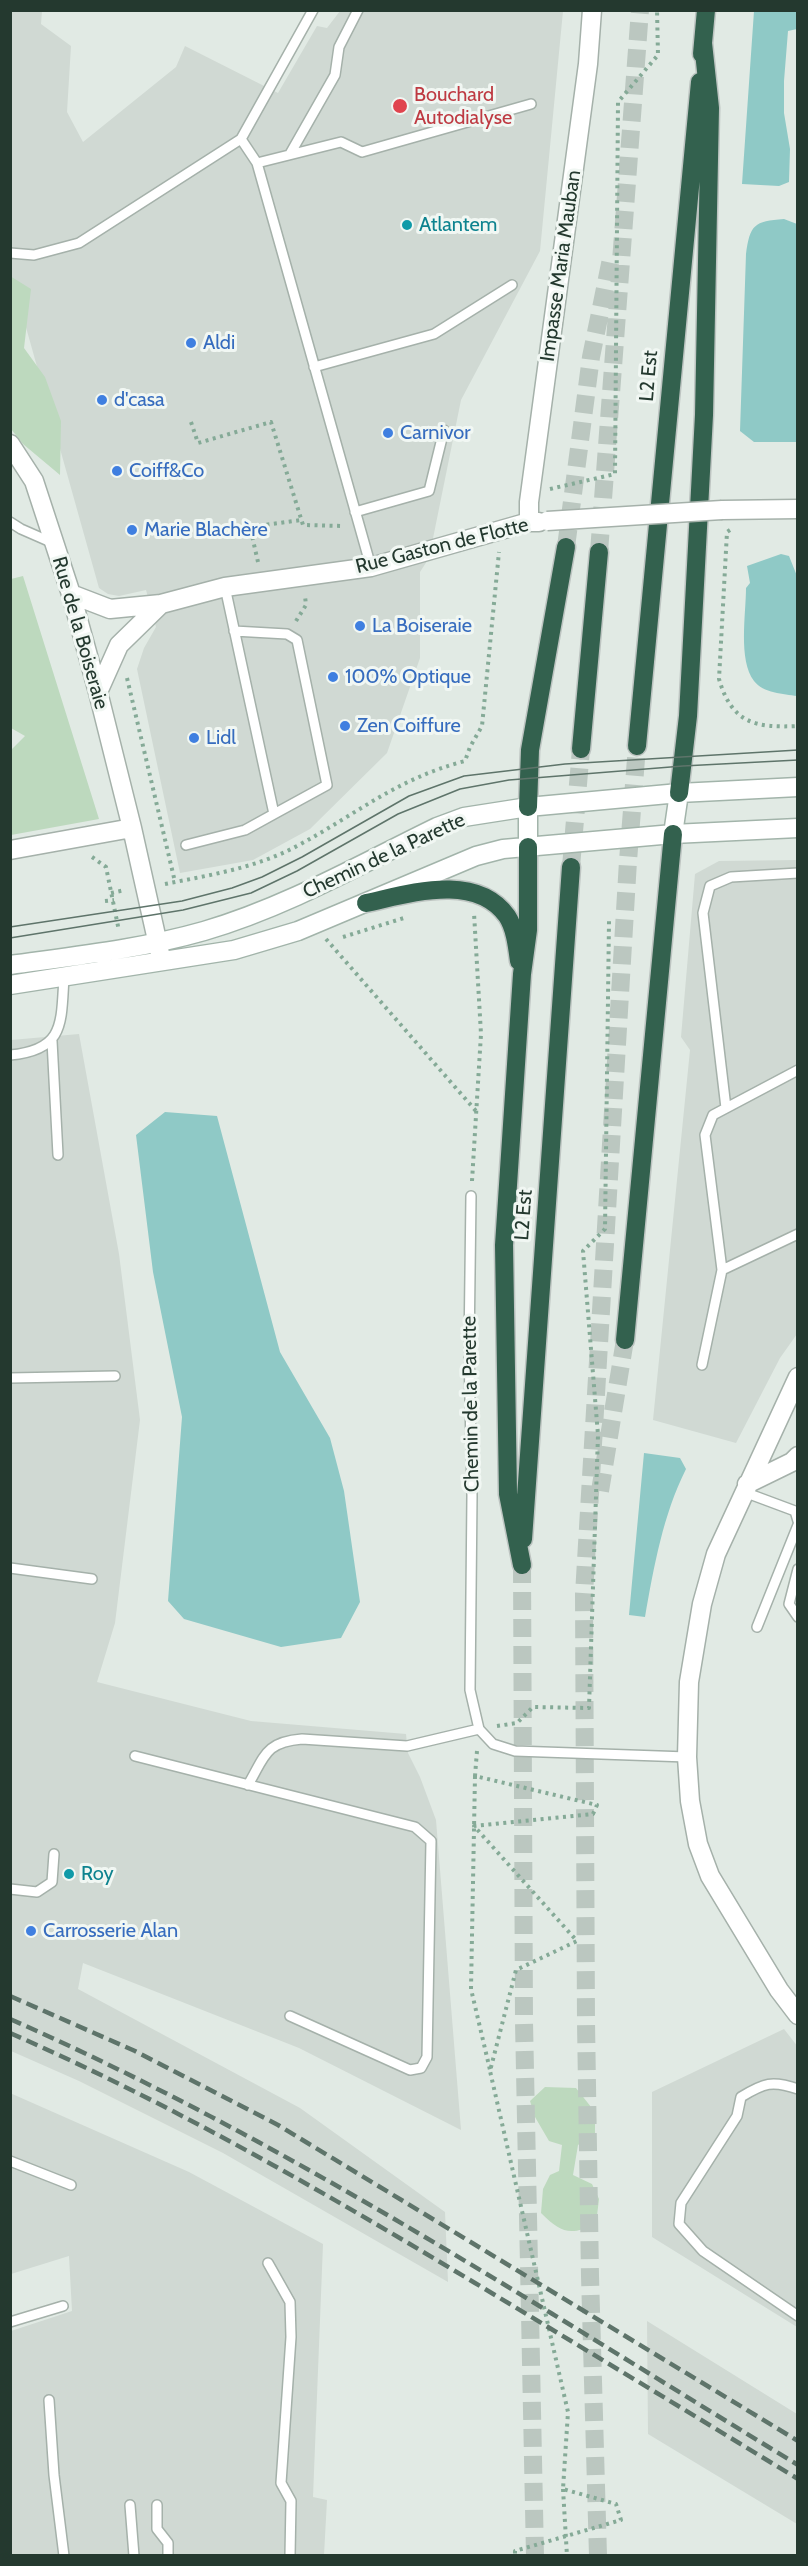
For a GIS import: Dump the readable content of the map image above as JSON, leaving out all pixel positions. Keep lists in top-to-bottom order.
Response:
{
  "streets": {
    "highway": ["L2 Est"],
    "street": [
      "Impasse Maria Mauban",
      "Rue Gaston de Flotte",
      "Rue de la Boiseraie",
      "Chemin de la Parette"
    ]
  },
  "crossings": [
    ["Impasse Maria Mauban", "Rue Gaston de Flotte"],
    ["Rue Gaston de Flotte", "Rue de la Boiseraie"]
  ],
  "places": [
    "Bouchard Autodialyse",
    "Atlantem",
    "Aldi",
    "d'casa",
    "Carnivor",
    "Coiff&Co",
    "Marie Blachère",
    "La Boiseraie",
    "100% Optique",
    "Zen Coiffure",
    "Lidl",
    "Roy",
    "Carrosserie Alan"
  ]
}
